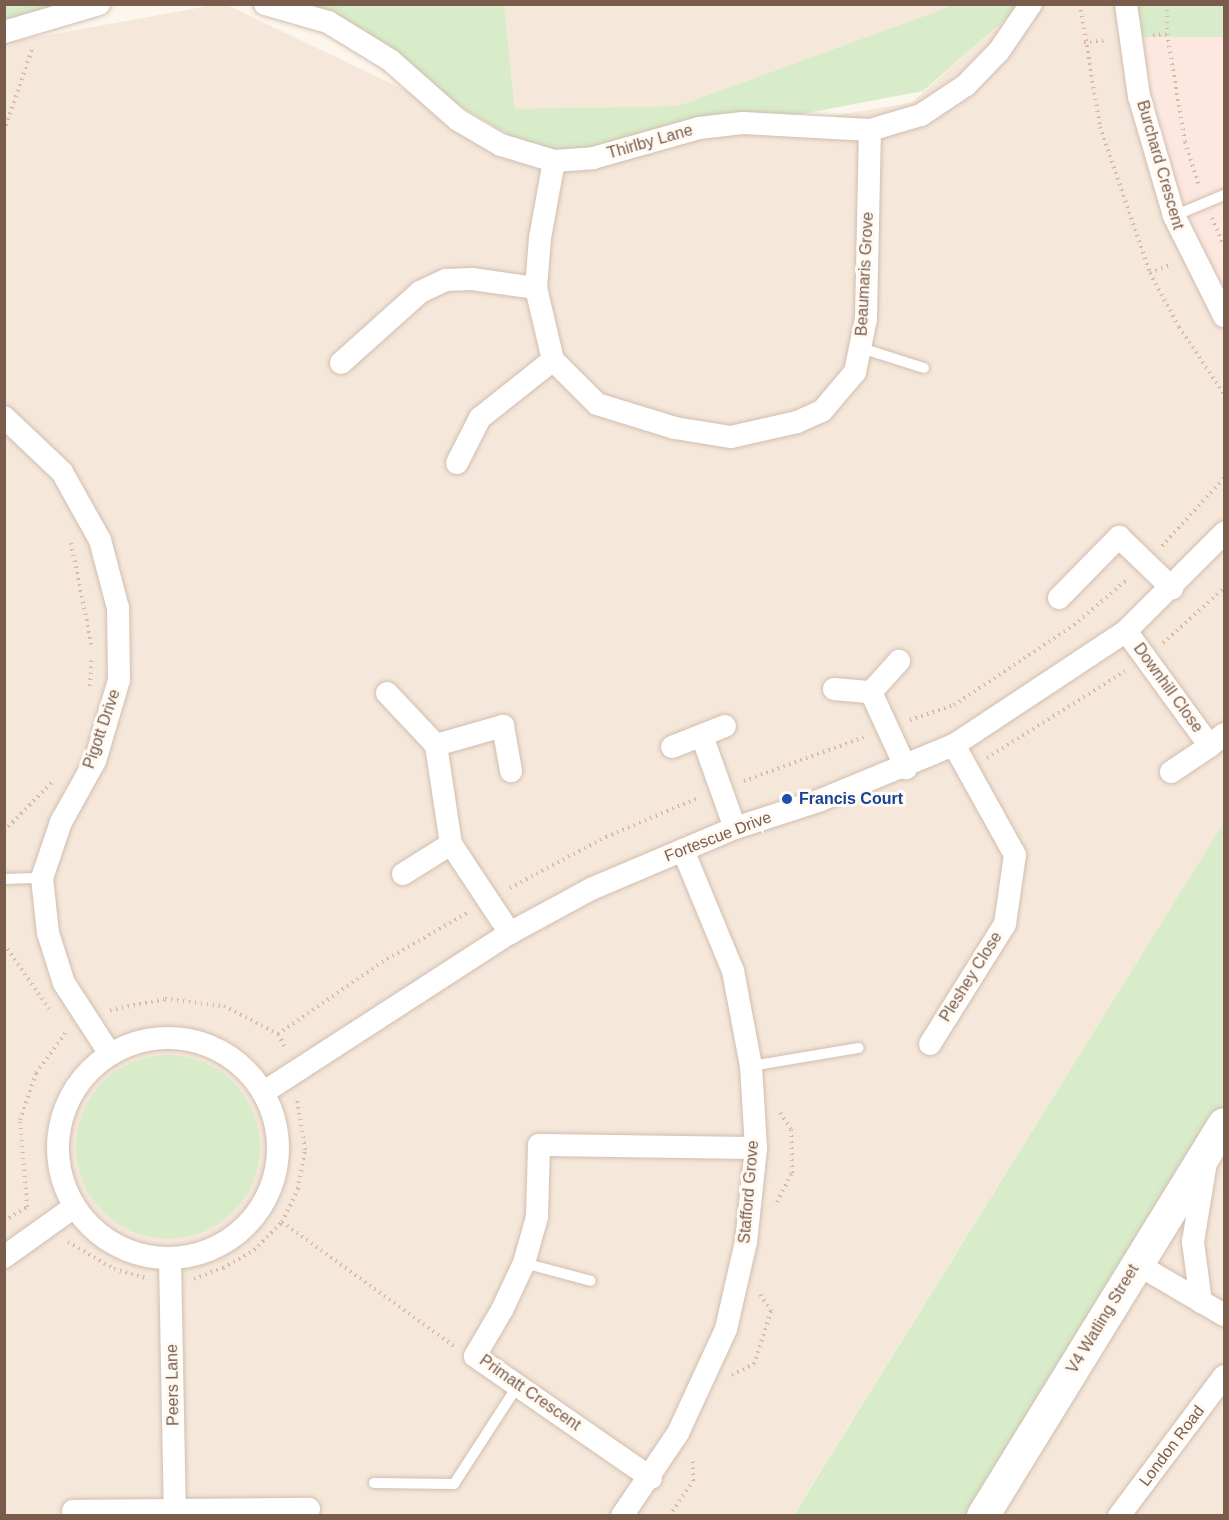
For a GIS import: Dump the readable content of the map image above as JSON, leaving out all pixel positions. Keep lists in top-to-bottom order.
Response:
{
  "streets": {
    "street": [
      "Thirlby Lane",
      "Burchard Crescent",
      "Beaumaris Grove",
      "Downhill Close",
      "Pigott Drive",
      "Fortescue Drive",
      "Pleshey Close",
      "Stafford Grove",
      "V4 Watling Street",
      "Peers Lane",
      "Primatt Crescent",
      "London Road"
    ]
  },
  "crossings": [
    ["Thirlby Lane", "Beaumaris Grove"],
    ["Downhill Close", "Fortescue Drive"],
    ["Fortescue Drive", "Pleshey Close"],
    ["Fortescue Drive", "Stafford Grove"],
    ["Stafford Grove", "Primatt Crescent"]
  ],
  "places": ["Francis Court"]
}
